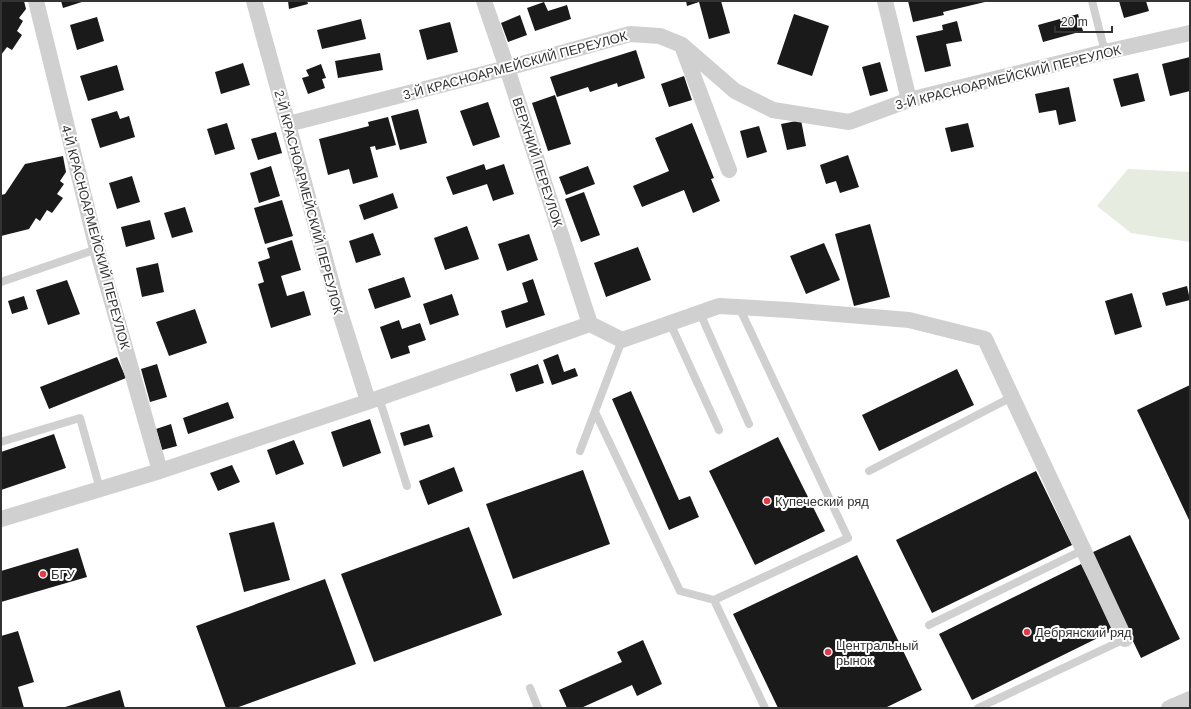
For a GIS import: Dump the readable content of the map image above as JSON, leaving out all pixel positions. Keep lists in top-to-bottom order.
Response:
{
  "streets": {
    "street": [
      "3-Й КРАСНОАРМЕЙСКИЙ ПЕРЕУЛОК",
      "ВЕРХНИЙ ПЕРЕУЛОК",
      "2-Й КРАСНОАРМЕЙСКИЙ ПЕРЕУЛОК",
      "4-Й КРАСНОАРМЕЙСКИЙ ПЕРЕУЛОК"
    ]
  },
  "crossings": [
    ["3-Й КРАСНОАРМЕЙСКИЙ ПЕРЕУЛОК", "ВЕРХНИЙ ПЕРЕУЛОК"],
    ["3-Й КРАСНОАРМЕЙСКИЙ ПЕРЕУЛОК", "2-Й КРАСНОАРМЕЙСКИЙ ПЕРЕУЛОК"]
  ],
  "places": [
    "Купеческий ряд",
    "БГУ",
    "Дебрянский ряд",
    "Центральный рынок"
  ],
  "scale_bar": "20 m"
}
